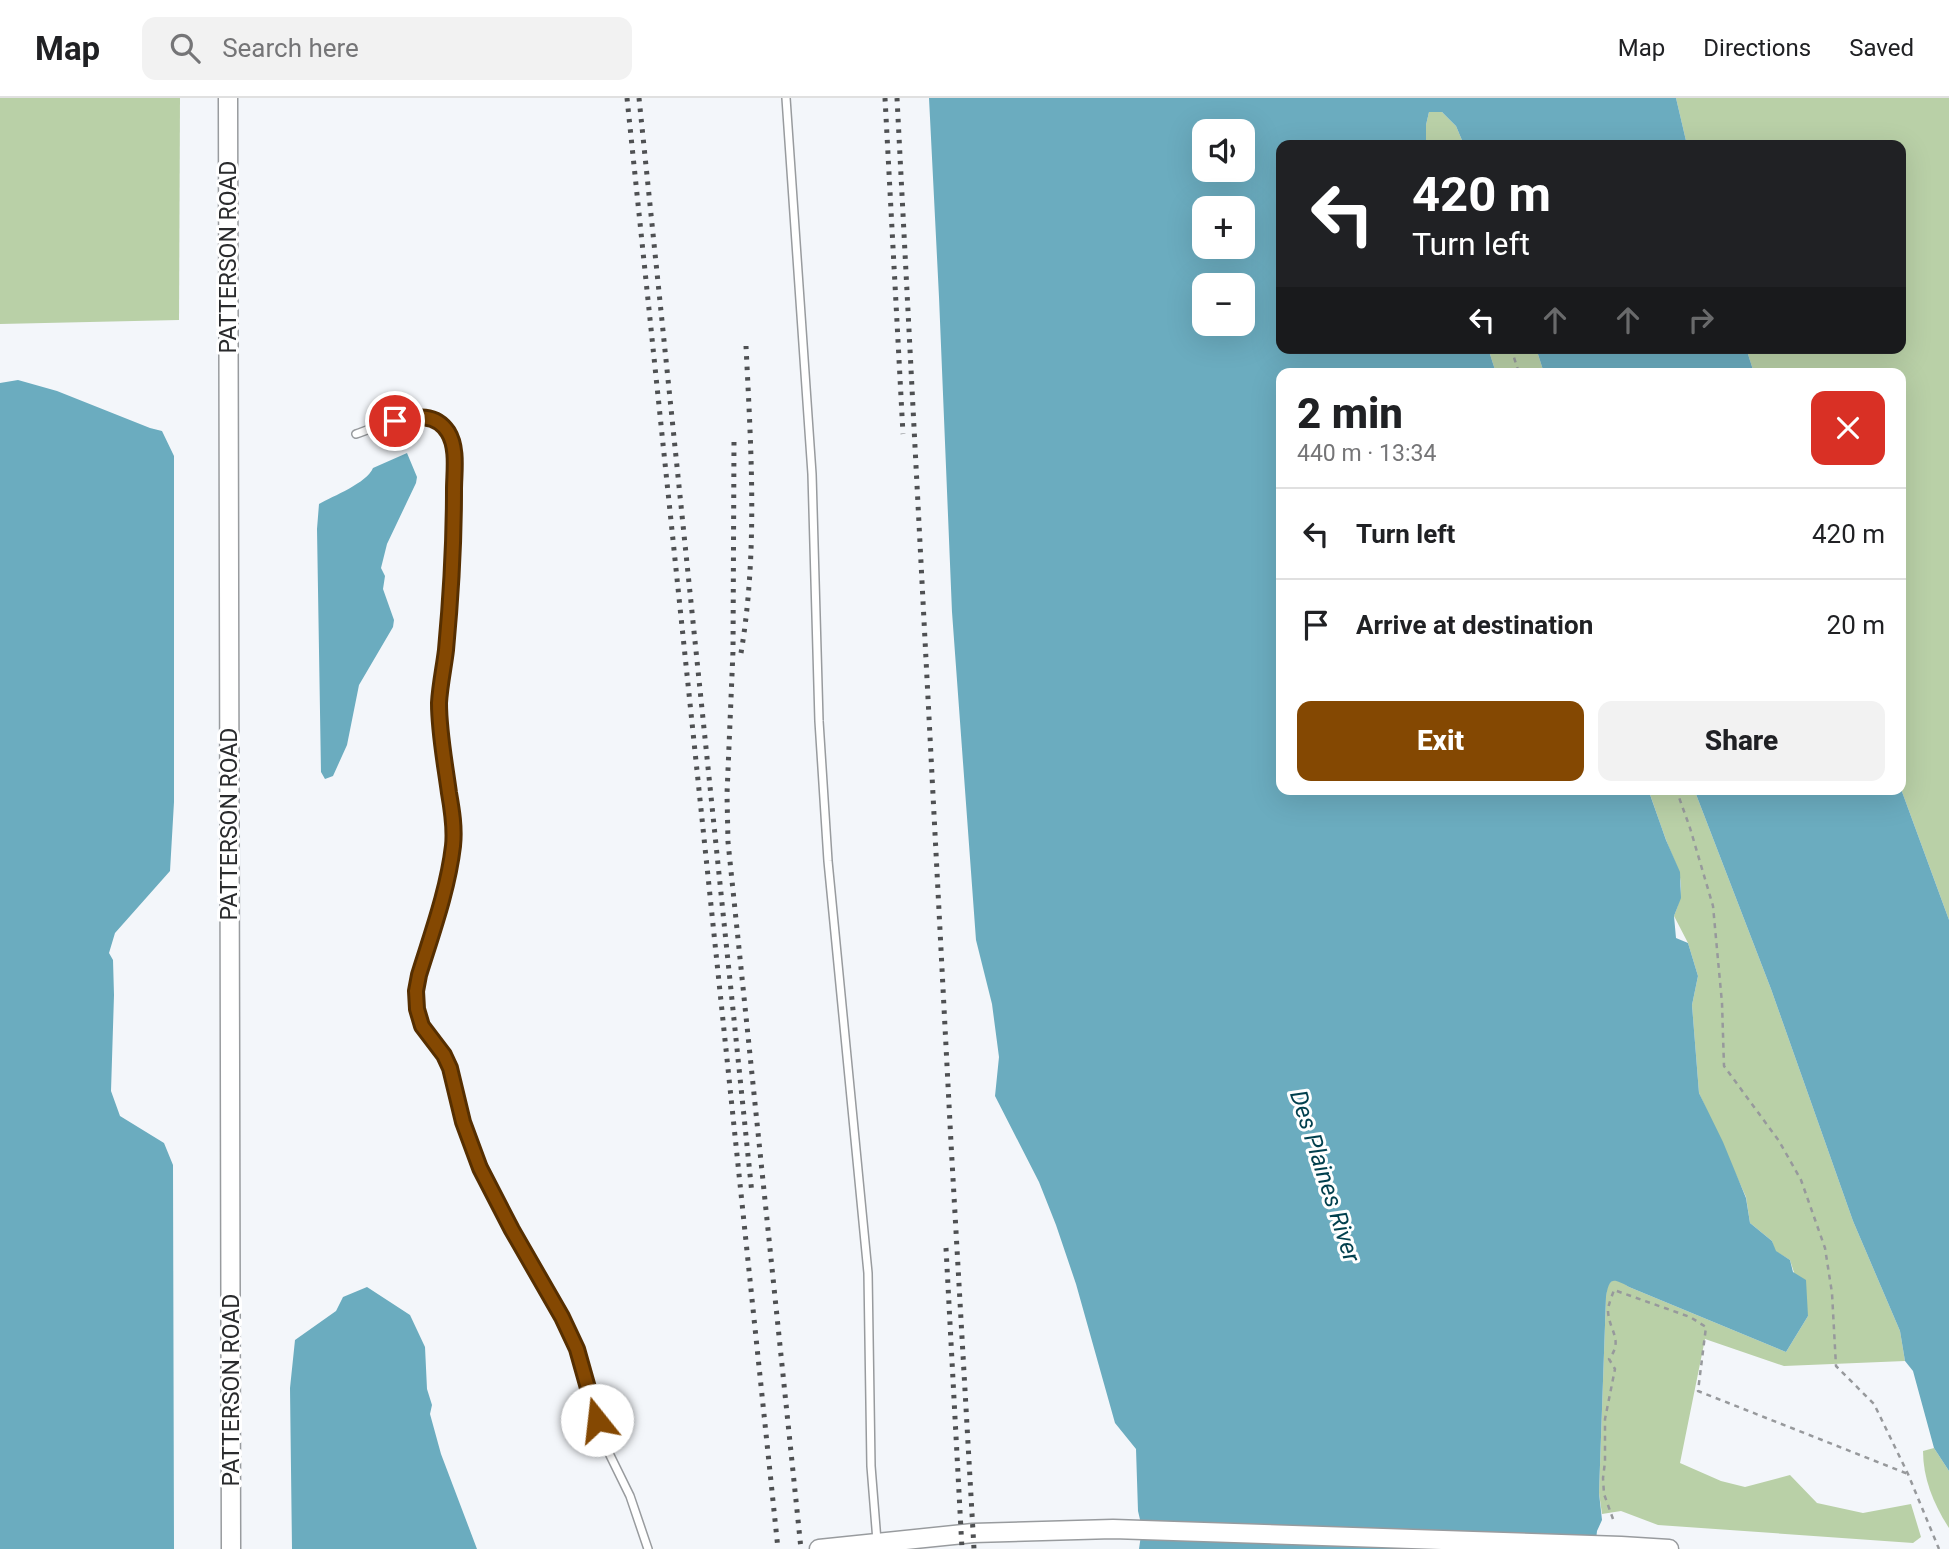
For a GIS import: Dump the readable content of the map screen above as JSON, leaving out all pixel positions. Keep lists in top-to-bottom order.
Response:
{
  "streets": {
    "street": ["PATTERSON ROAD"]
  },
  "water": ["Des Plaines River"],
  "page": {
    "header": "Map",
    "search": "Search here",
    "nav": ["Map", "Directions", "Saved"],
    "map_buttons": ["+", "−"],
    "turn": ["420 m", "Turn left"],
    "heading": ["2 min", "440 m · 13:34"],
    "list": [
      {
        "name": "Turn left",
        "value": "420 m"
      },
      {
        "name": "Arrive at destination",
        "value": "20 m"
      }
    ],
    "buttons": ["Exit", "Share"]
  }
}
